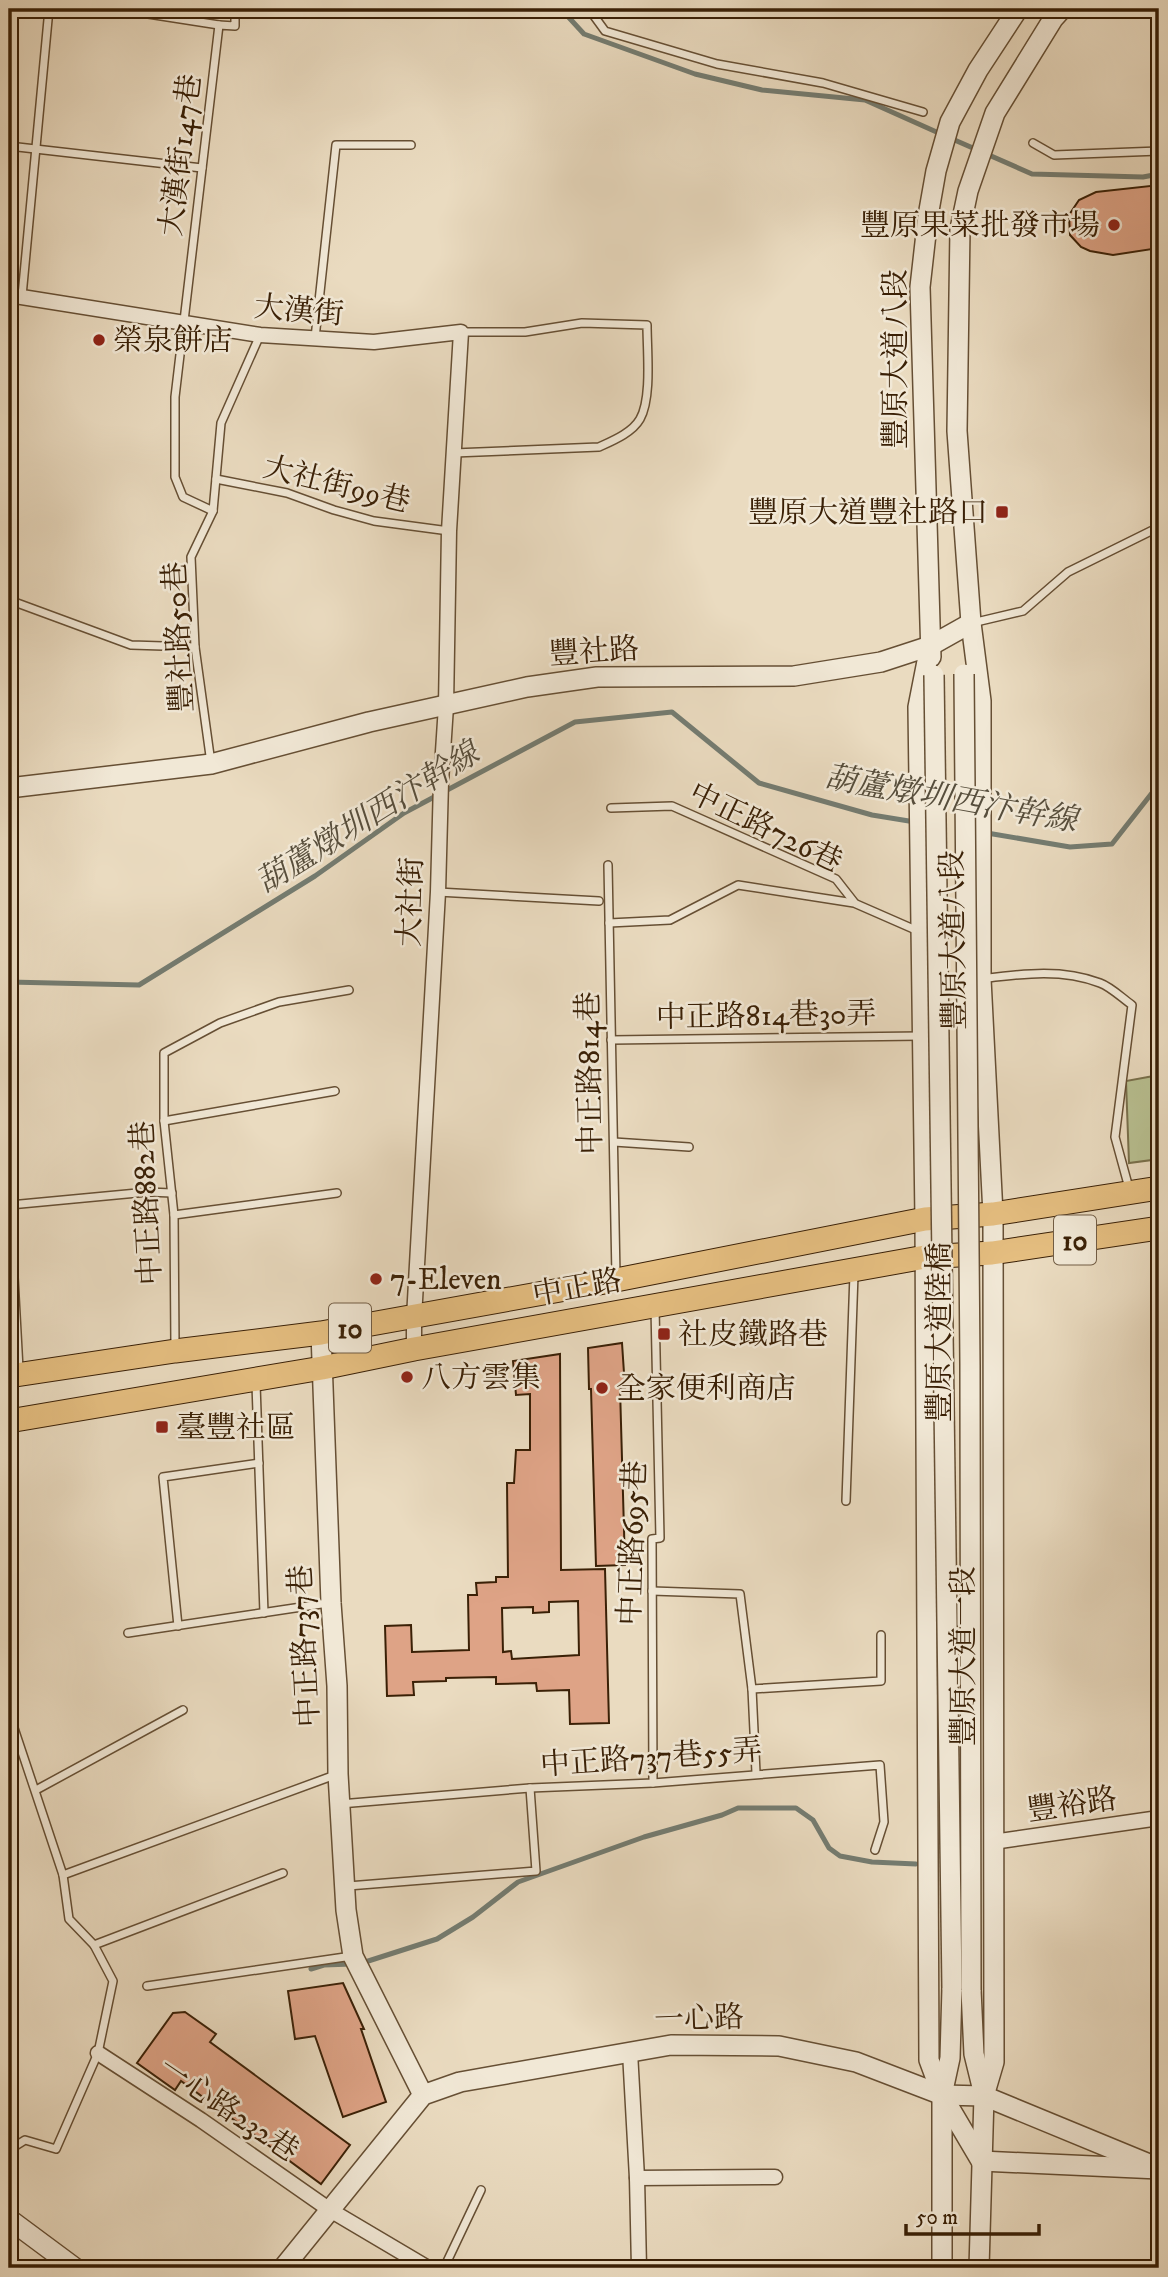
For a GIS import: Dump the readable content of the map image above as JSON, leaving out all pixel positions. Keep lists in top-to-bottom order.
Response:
{
  "streets": {
    "main road": ["10", "中正路"],
    "street": [
      "大漢街",
      "豐原大道八段",
      "豐社路",
      "大社街",
      "豐原大道陸橋",
      "中正路737巷",
      "豐原大道一段",
      "豐裕路",
      "一心路",
      "一心路232巷"
    ],
    "lane": [
      "大漢街147巷",
      "大社街99巷",
      "豐社路50巷",
      "中正路726巷",
      "中正路814巷30弄",
      "中正路814巷",
      "中正路882巷",
      "中正路695巷",
      "中正路737巷55弄"
    ]
  },
  "crossings": [
    ["大漢街147巷", "大漢街"],
    ["大漢街147巷", "豐社路50巷"],
    ["大漢街", "大社街"],
    ["豐原大道八段", "豐社路"],
    ["豐原大道八段", "中正路814巷30弄"],
    ["豐原大道八段", "中正路"],
    ["豐原大道八段", "豐原大道陸橋"],
    ["豐原大道八段", "豐原大道一段"],
    ["大社街99巷", "大社街"],
    ["豐社路50巷", "豐社路"],
    ["豐社路", "大社街"],
    ["大社街", "中正路"],
    ["中正路814巷30弄", "中正路814巷"],
    ["中正路814巷", "中正路"],
    ["中正路882巷", "中正路"],
    ["中正路", "中正路695巷"],
    ["中正路", "中正路737巷"],
    ["中正路", "豐原大道一段"],
    ["豐原大道陸橋", "豐原大道一段"],
    ["中正路695巷", "中正路737巷55弄"],
    ["中正路737巷", "中正路737巷55弄"],
    ["中正路737巷", "一心路"],
    ["豐原大道一段", "豐裕路"],
    ["豐原大道一段", "一心路"]
  ],
  "water": ["葫蘆燉圳西汴幹線"],
  "places": {
    "other": [
      "豐原果菜批發市場",
      "榮泉餅店",
      "7-Eleven",
      "八方雲集",
      "全家便利商店"
    ],
    "transit": ["豐原大道豐社路口", "社皮鐵路巷", "臺豐社區"]
  },
  "scale_bar": "50 m"
}
